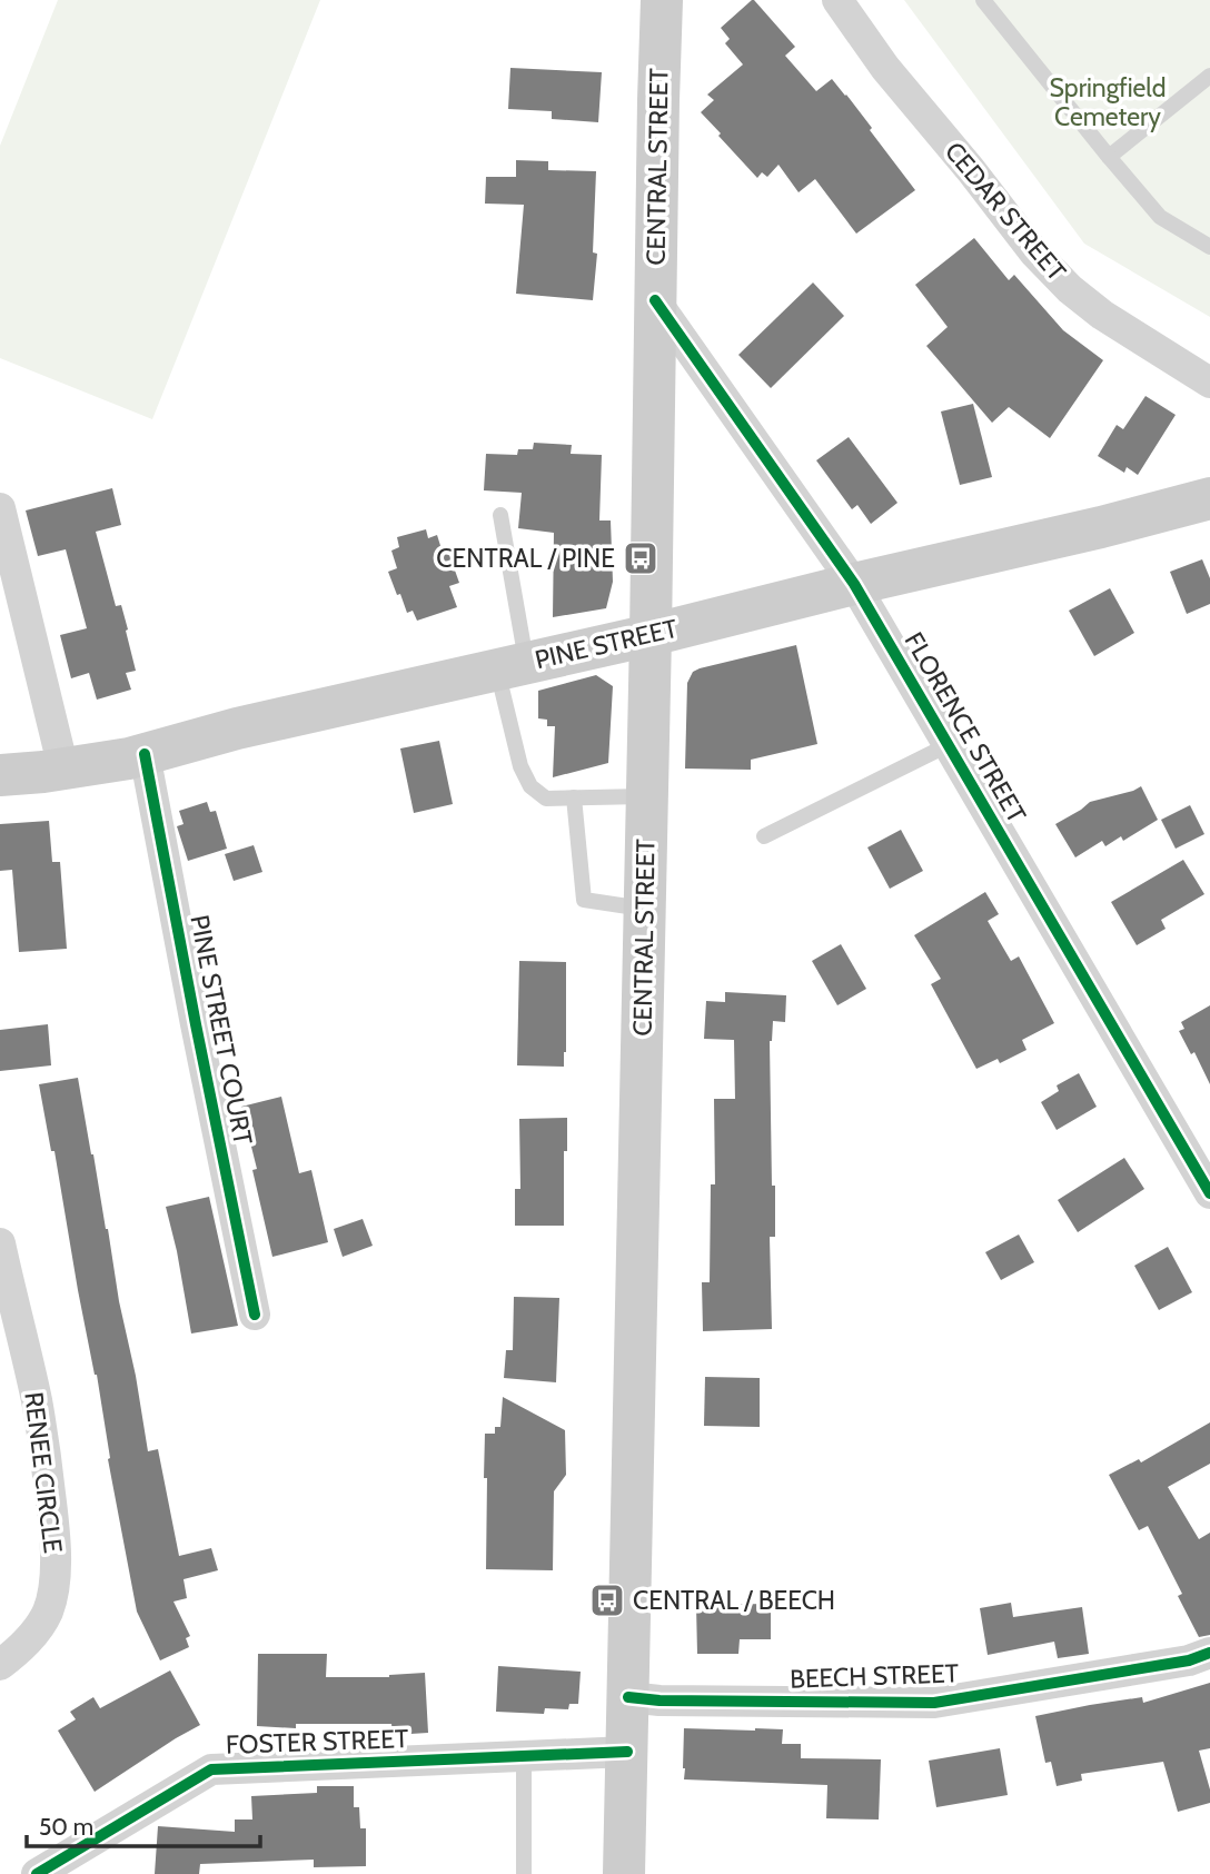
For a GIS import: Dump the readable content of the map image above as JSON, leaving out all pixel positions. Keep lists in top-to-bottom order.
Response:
{
  "streets": {
    "main road": ["CENTRAL STREET", "PINE STREET"],
    "street": [
      "CEDAR STREET",
      "FLORENCE STREET",
      "PINE STREET COURT",
      "RENEE CIRCLE",
      "BEECH STREET",
      "FOSTER STREET"
    ]
  },
  "crossings": [
    ["CENTRAL STREET", "PINE STREET"],
    ["CENTRAL STREET", "FLORENCE STREET"],
    ["CENTRAL STREET", "BEECH STREET"],
    ["CENTRAL STREET", "FOSTER STREET"],
    ["PINE STREET", "FLORENCE STREET"],
    ["PINE STREET", "PINE STREET COURT"]
  ],
  "parks": ["Springfield Cemetery"],
  "places": {
    "bus stop": ["CENTRAL / PINE", "CENTRAL / BEECH"]
  },
  "scale_bar": "50 m"
}
